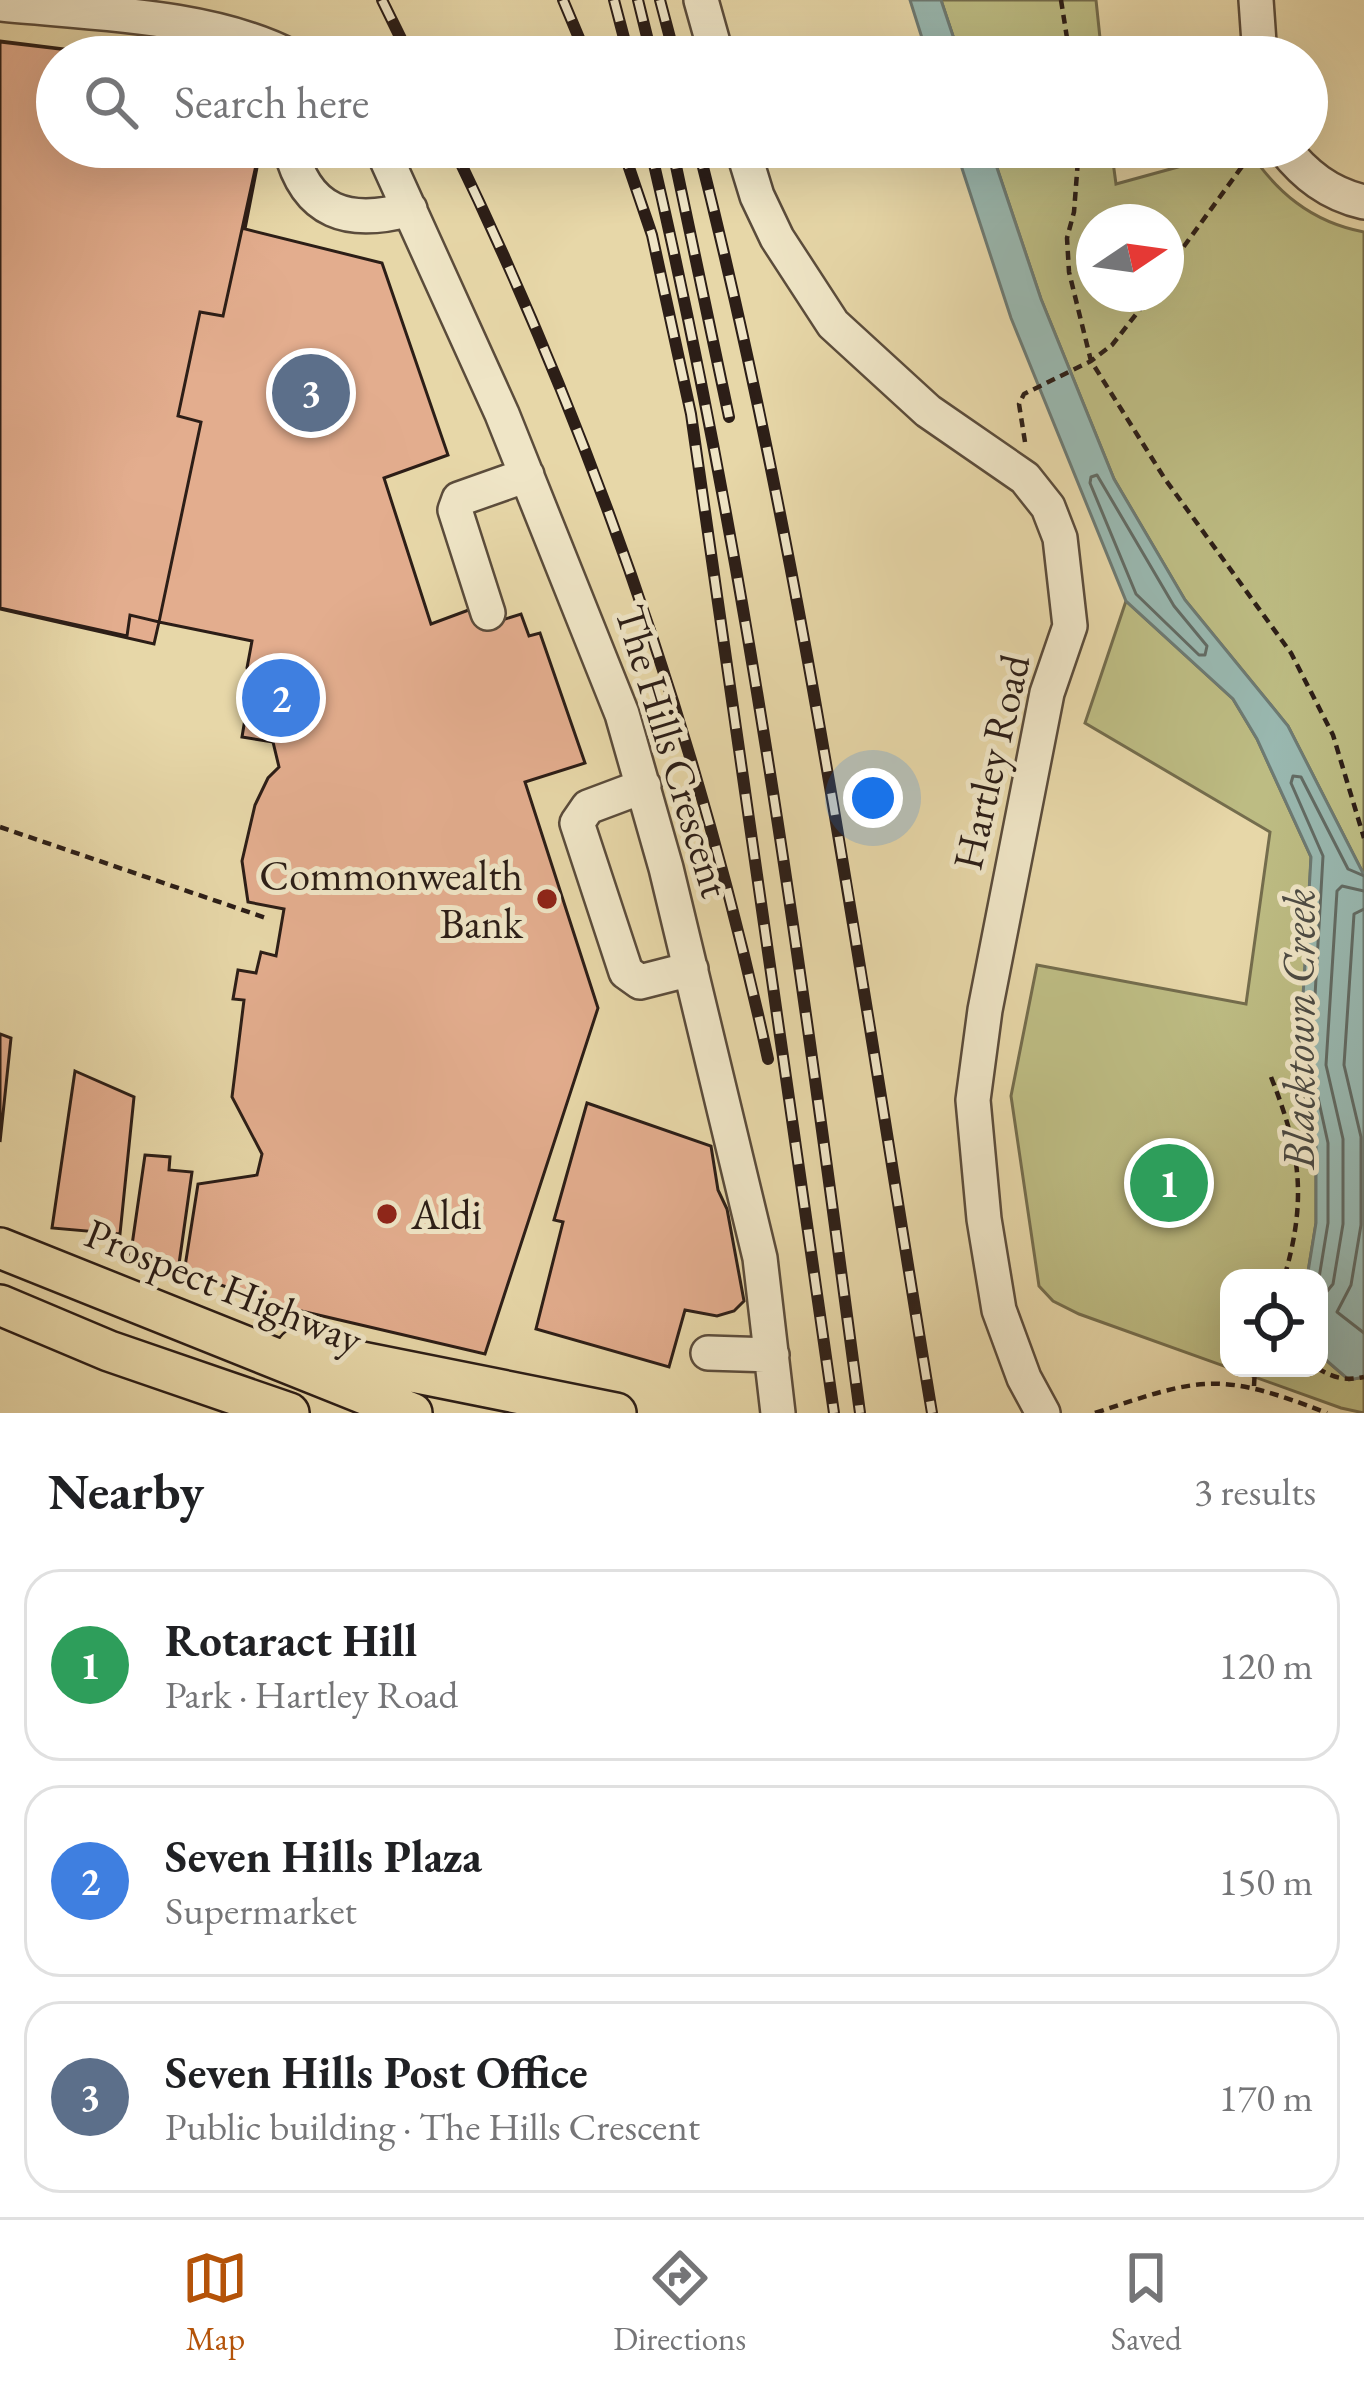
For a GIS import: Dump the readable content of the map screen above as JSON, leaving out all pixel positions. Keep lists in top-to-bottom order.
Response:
{
  "streets": {
    "main road": ["Prospect Highway"],
    "street": ["The Hills Crescent", "Hartley Road"]
  },
  "water": ["Blacktown Creek"],
  "places": ["Commonwealth Bank", "Aldi"],
  "north": "right",
  "page": {
    "search": "Search here",
    "pins": ["3", "2", "1"],
    "heading": ["Nearby", "3 results"],
    "list": [
      {
        "mark": "1",
        "name": "Rotaract Hill",
        "note": "Park · Hartley Road",
        "value": "120 m"
      },
      {
        "mark": "2",
        "name": "Seven Hills Plaza",
        "note": "Supermarket",
        "value": "150 m"
      },
      {
        "mark": "3",
        "name": "Seven Hills Post Office",
        "note": "Public building · The Hills Crescent",
        "value": "170 m"
      }
    ],
    "nav": ["Map", "Directions", "Saved"]
  }
}
